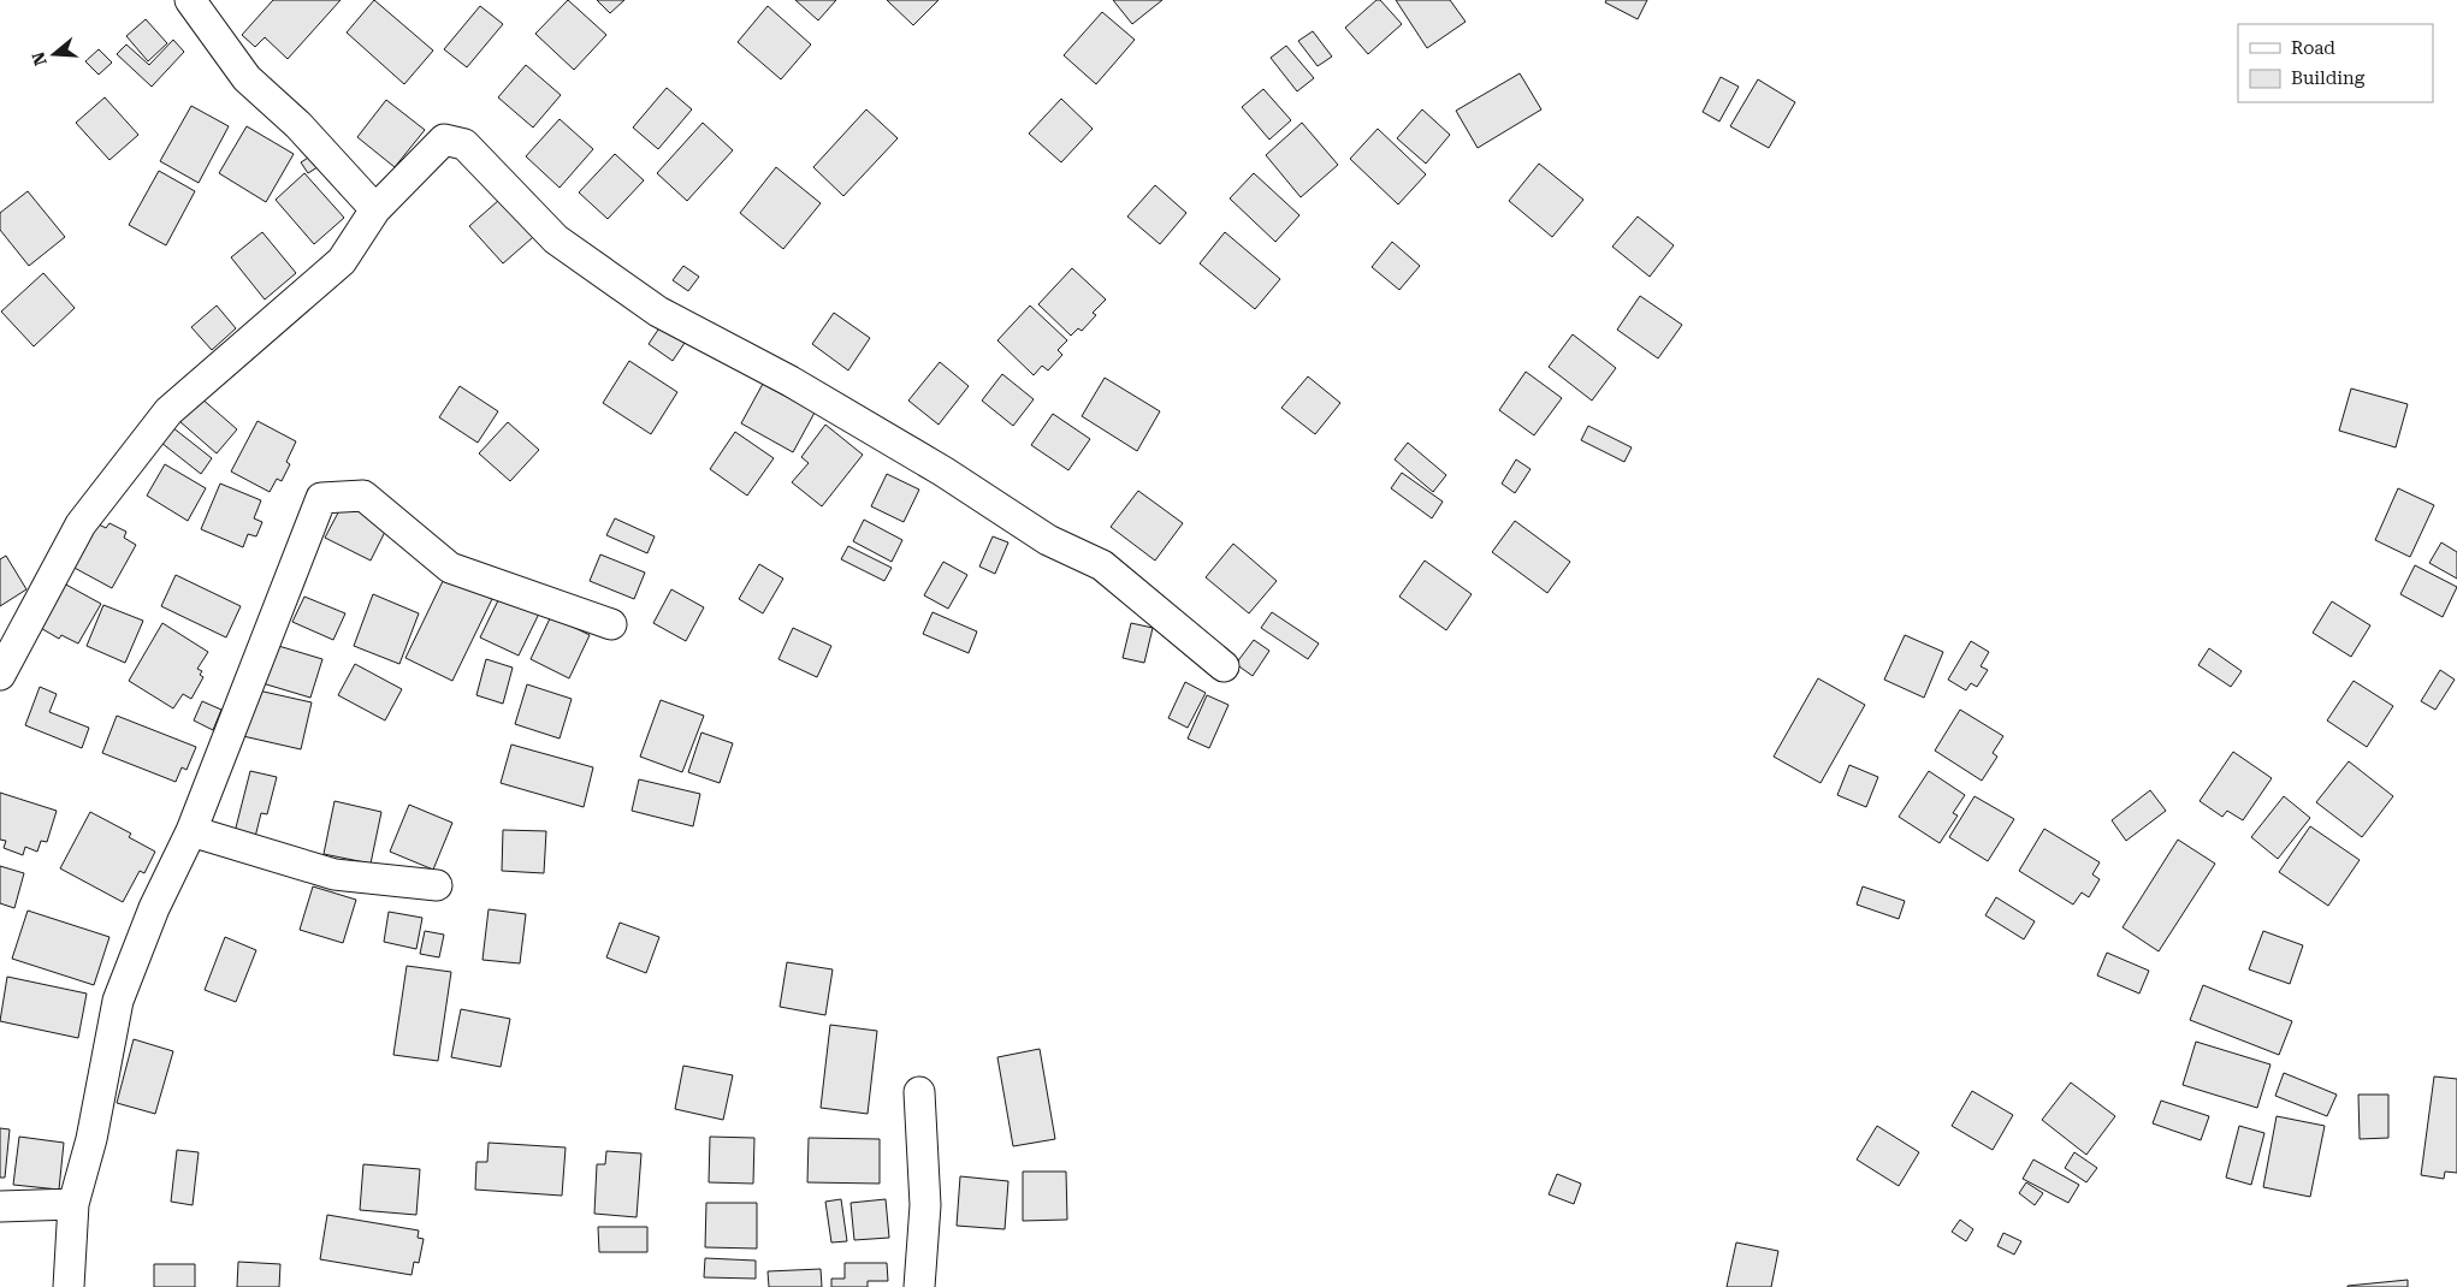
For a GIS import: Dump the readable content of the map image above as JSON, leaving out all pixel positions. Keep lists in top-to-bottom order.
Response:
{
  "legend": ["Road", "Building"],
  "north": "left"
}
